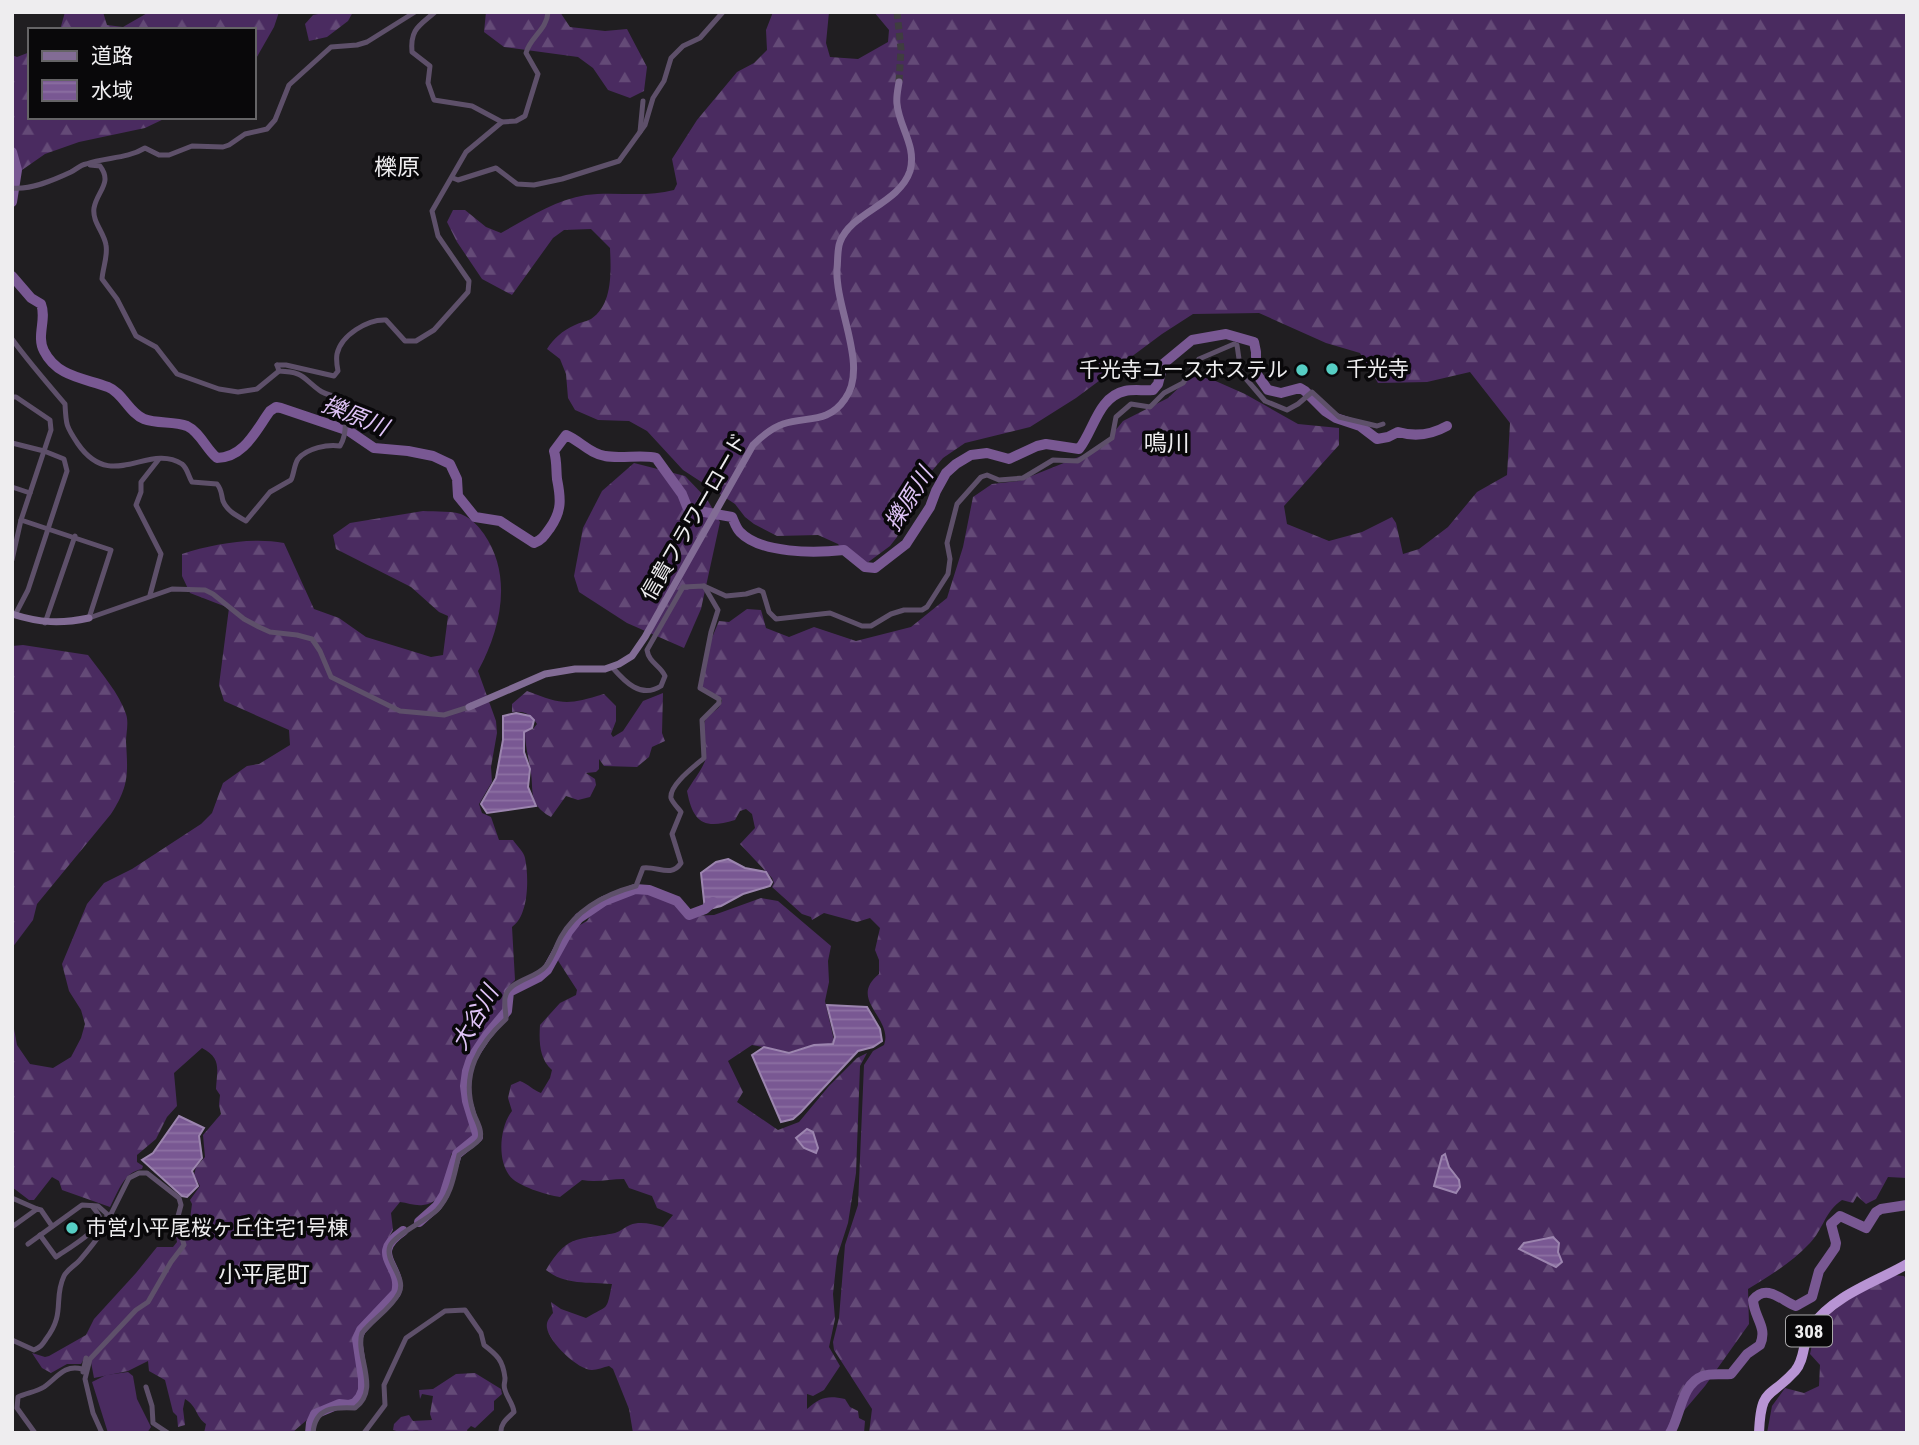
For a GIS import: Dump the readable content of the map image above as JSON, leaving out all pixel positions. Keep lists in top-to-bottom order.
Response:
{
  "streets": {
    "highway": ["308"],
    "street": ["信貴フラワーロード"]
  },
  "districts": ["櫟原", "鳴川", "小平尾町"],
  "water": ["擽原川", "大谷川"],
  "places": ["千光寺", "千光寺ユースホステル", "市営小平尾桜ヶ丘住宅1号棟"],
  "legend": ["道路", "水域"]
}
